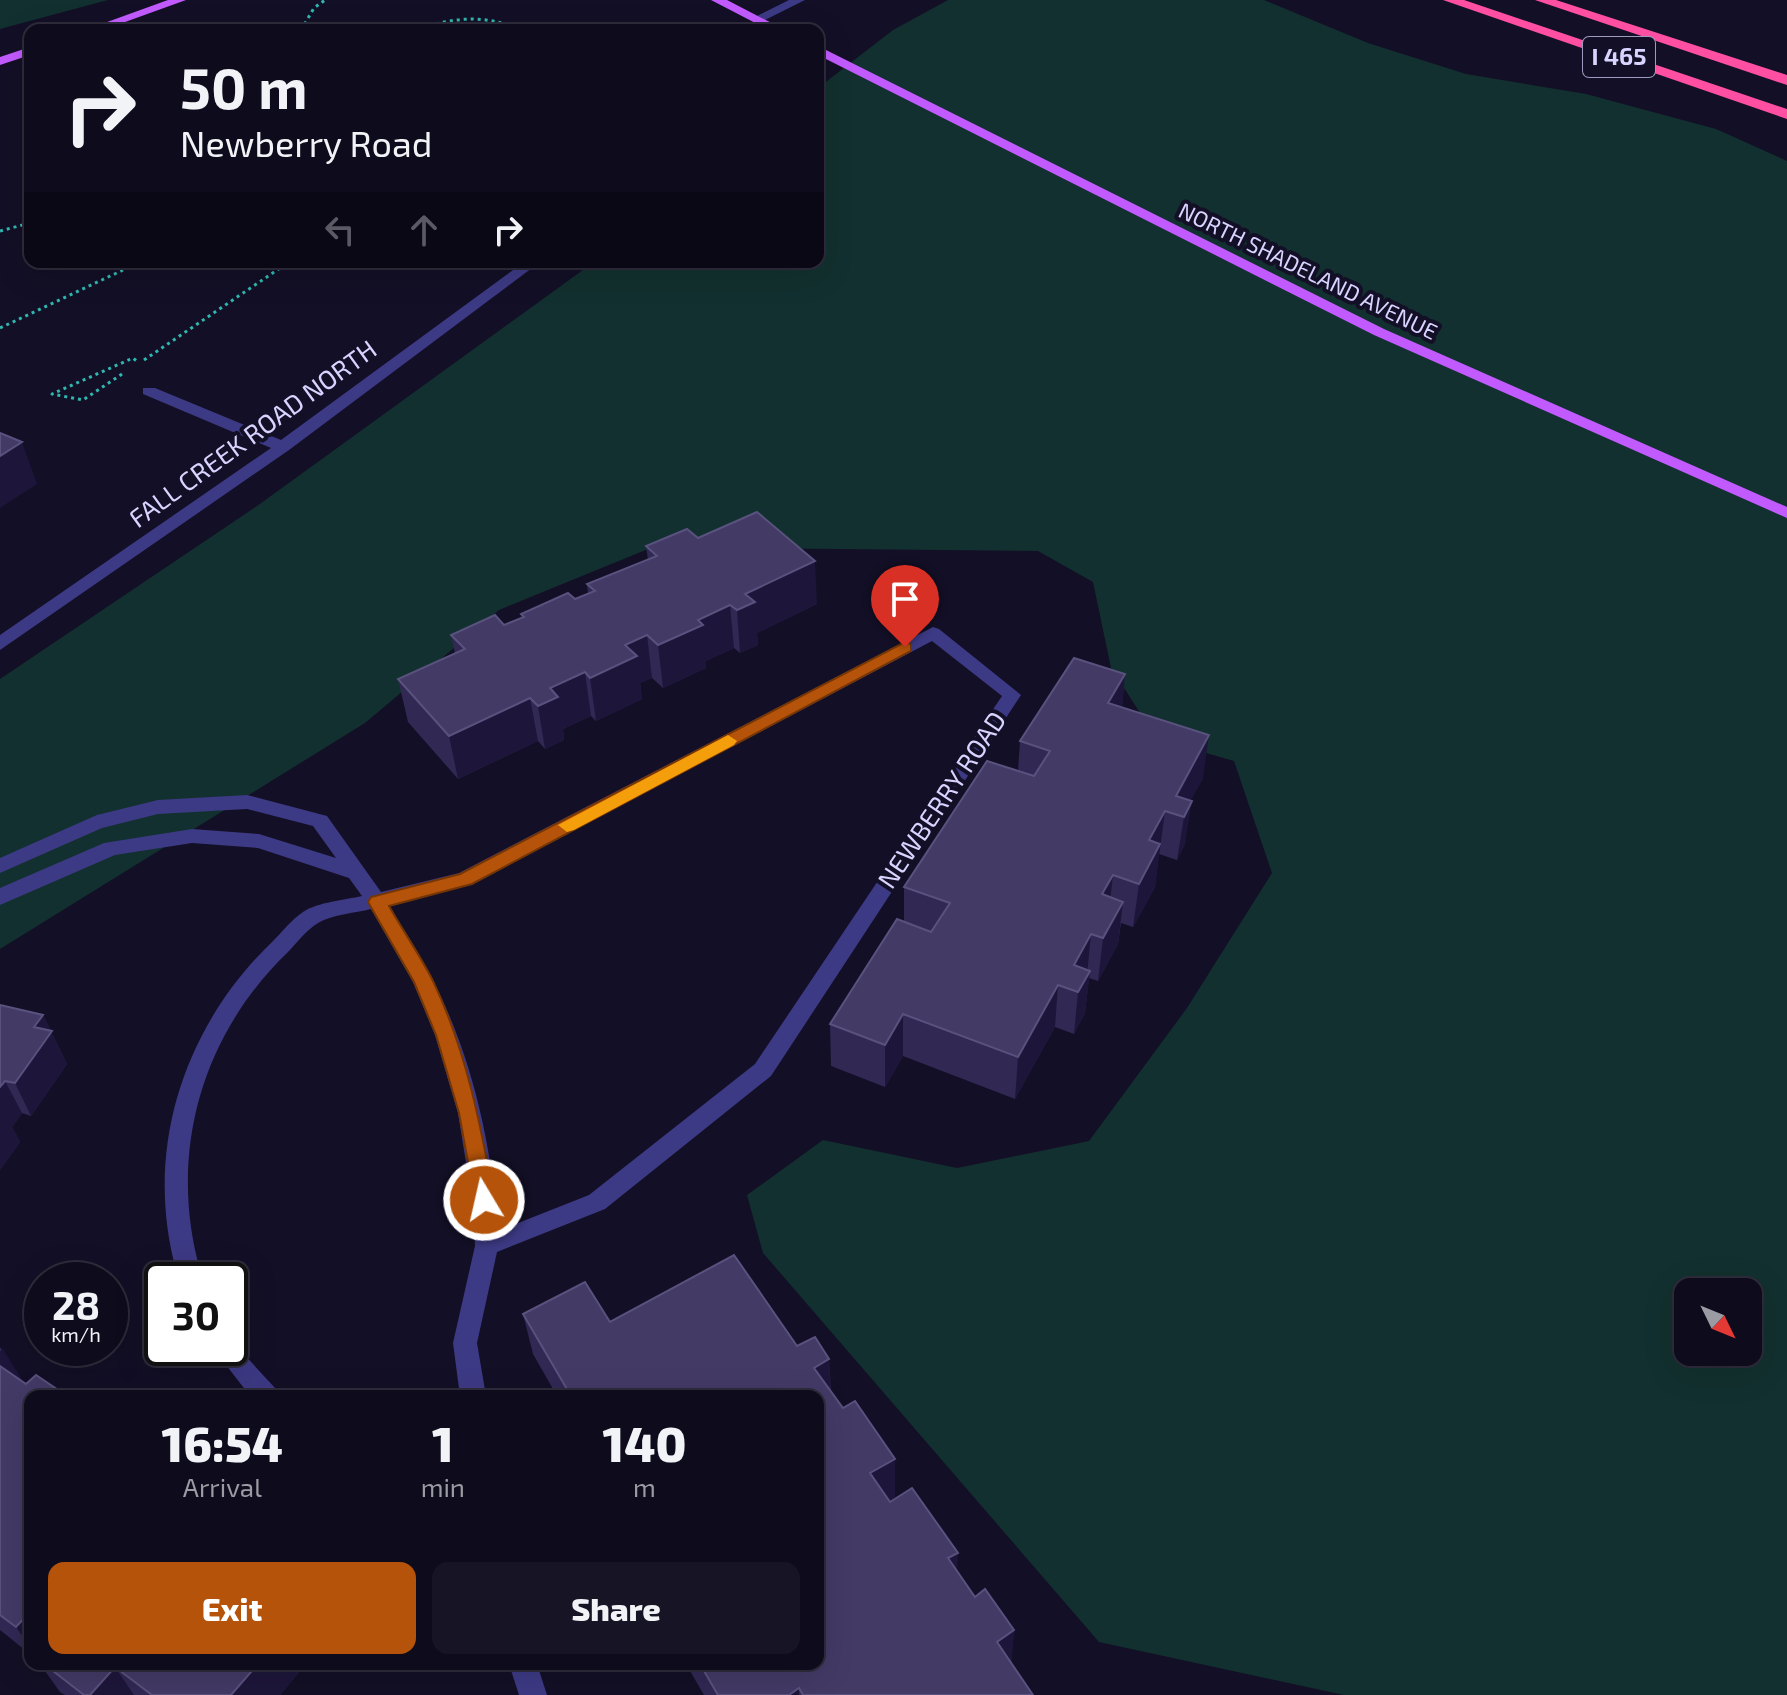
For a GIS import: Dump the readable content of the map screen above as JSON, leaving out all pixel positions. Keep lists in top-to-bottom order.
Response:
{
  "streets": {
    "highway": ["I 465"],
    "main road": ["NORTH SHADELAND AVENUE"],
    "street": ["FALL CREEK ROAD NORTH", "NEWBERRY ROAD"]
  },
  "north": "bottom right",
  "page": {
    "turn": ["50 m", "Newberry Road"],
    "speed": "28 km/h",
    "limit": "30",
    "eta": [
      "16:54",
      "Arrival",
      "1",
      "min",
      "140",
      "m"
    ],
    "buttons": ["Exit", "Share"]
  }
}
